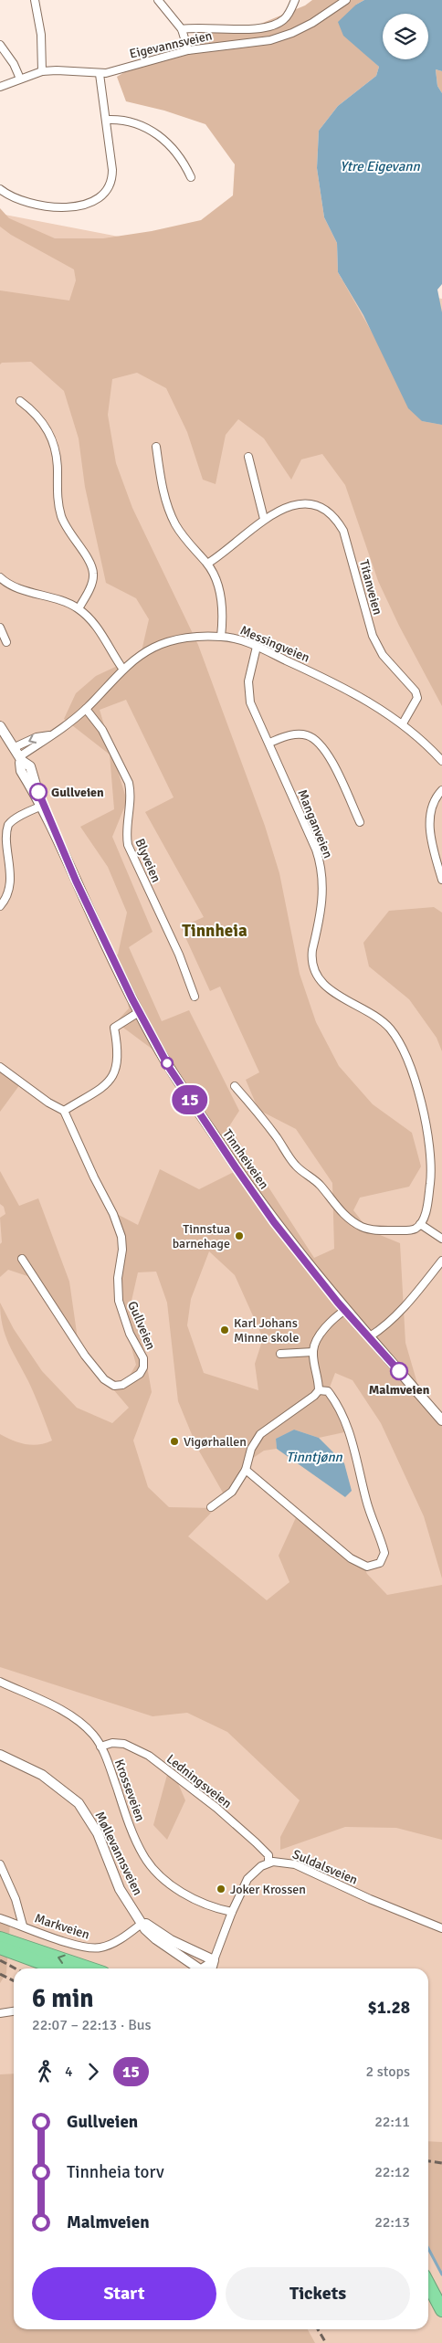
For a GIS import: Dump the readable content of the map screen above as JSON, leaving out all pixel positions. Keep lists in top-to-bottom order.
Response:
{
  "streets": {
    "street": [
      "Eigevannsveien",
      "Titanveien",
      "Messingveien",
      "Manganveien",
      "Blyveien",
      "Tinnheiveien",
      "Gullveien",
      "Ledningsveien",
      "Krosseveien",
      "Møllevannsveien",
      "Suldalsveien",
      "Markveien"
    ]
  },
  "crossings": [
    ["Titanveien", "Messingveien"],
    ["Messingveien", "Manganveien"],
    ["Messingveien", "Blyveien"],
    ["Messingveien", "Tinnheiveien"],
    ["Ledningsveien", "Krosseveien"],
    ["Ledningsveien", "Suldalsveien"],
    ["Møllevannsveien", "Markveien"]
  ],
  "districts": ["Tinnheia"],
  "water": ["Ytre Eigevann", "Tinntjønn"],
  "places": [
    "Gullveien",
    "Tinnstua barnehage",
    "Karl Johans Minne skole",
    "Malmveien",
    "Vigørhallen",
    "Joker Krossen"
  ],
  "lines": ["bus line 15"],
  "page": {
    "on_map": "15",
    "heading": ["6 min", "22:07 – 22:13 · Bus", "$1.28"],
    "legs": ["4", "15", "2 stops"],
    "list": [
      {
        "name": "Gullveien",
        "value": "22:11"
      },
      {
        "name": "Tinnheia torv",
        "value": "22:12"
      },
      {
        "name": "Malmveien",
        "value": "22:13"
      }
    ],
    "buttons": ["Start", "Tickets"]
  }
}
